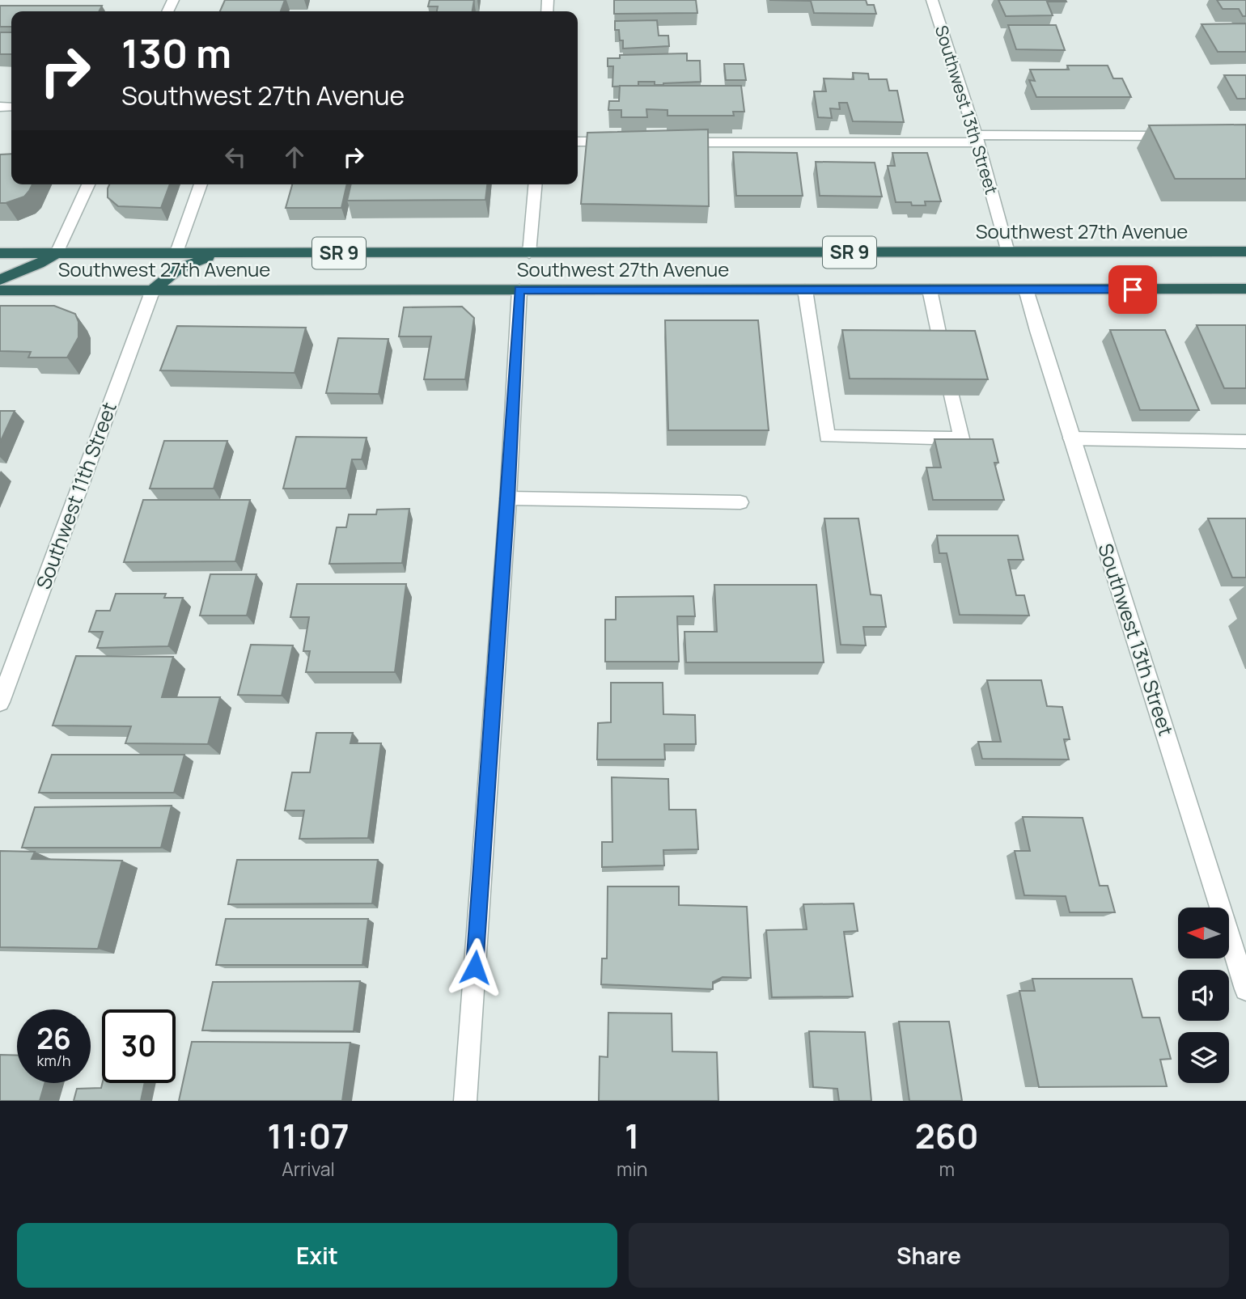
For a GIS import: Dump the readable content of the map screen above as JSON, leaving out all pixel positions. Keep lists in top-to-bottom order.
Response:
{
  "streets": {
    "highway": ["Southwest 27th Avenue", "SR 9"],
    "street": ["Southwest 13th Street", "Southwest 11th Street"]
  },
  "crossings": [
    ["Southwest 13th Street", "Southwest 27th Avenue"],
    ["Southwest 27th Avenue", "Southwest 11th Street"]
  ],
  "north": "left",
  "page": {
    "turn": ["130 m", "Southwest 27th Avenue"],
    "speed": "26 km/h",
    "limit": "30",
    "eta": [
      "11:07",
      "Arrival",
      "1",
      "min",
      "260",
      "m"
    ],
    "buttons": ["Exit", "Share"]
  }
}
